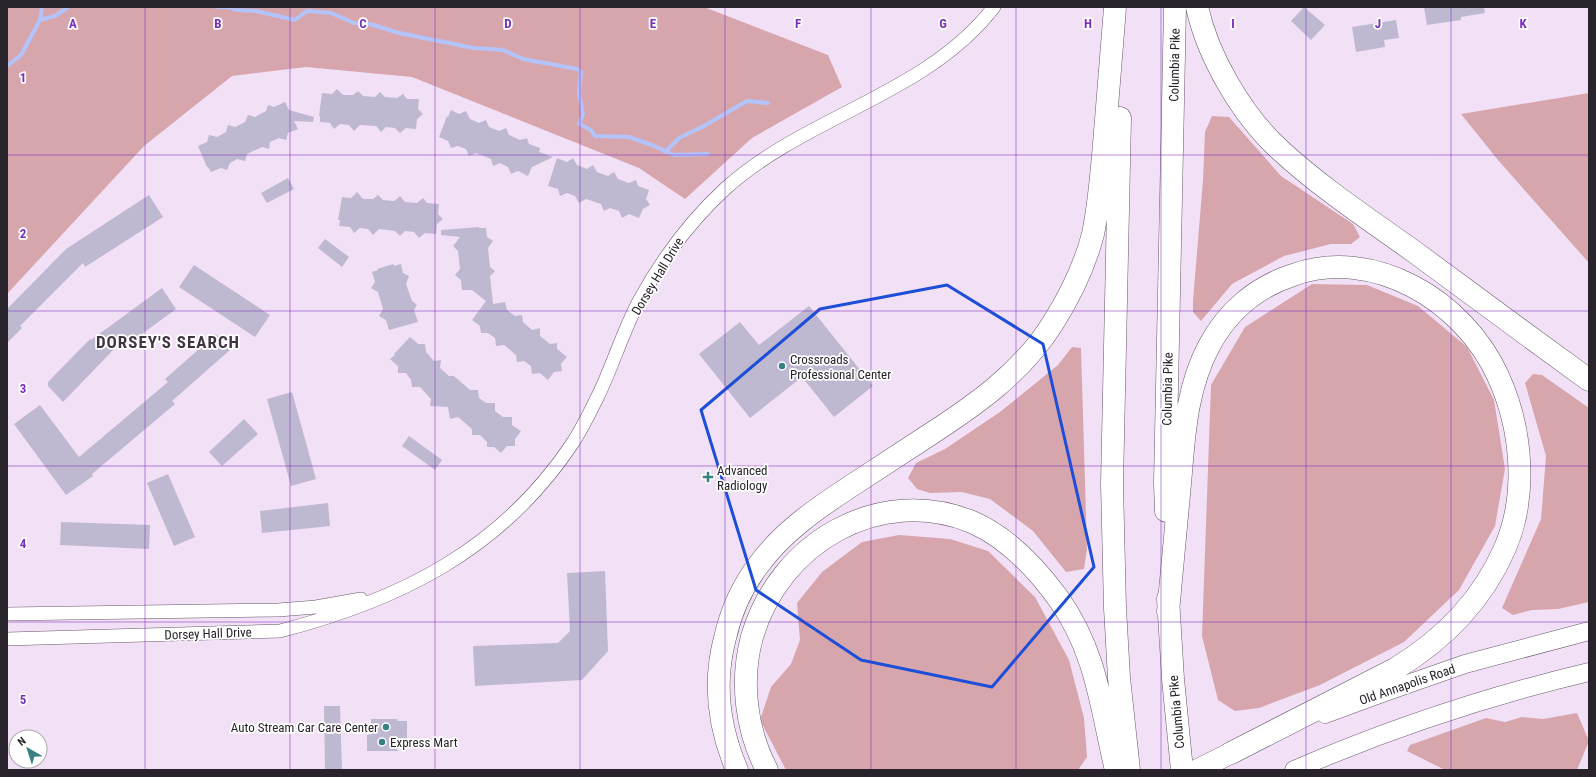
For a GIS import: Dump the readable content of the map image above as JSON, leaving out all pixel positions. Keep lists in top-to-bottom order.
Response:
{
  "streets": {
    "highway": ["Columbia Pike"],
    "main road": ["Old Annapolis Road"],
    "street": ["Dorsey Hall Drive"]
  },
  "districts": ["DORSEY'S SEARCH"],
  "places": {
    "other": ["Crossroads Professional Center", "Auto Stream Car Care Center", "Express Mart"],
    "health": ["Advanced Radiology"]
  },
  "north": "top left",
  "grid": {
    "columns": [
      "A",
      "B",
      "C",
      "D",
      "E",
      "F",
      "G",
      "H",
      "I",
      "J",
      "K"
    ],
    "rows": [
      "1",
      "2",
      "3",
      "4",
      "5"
    ]
  }
}
